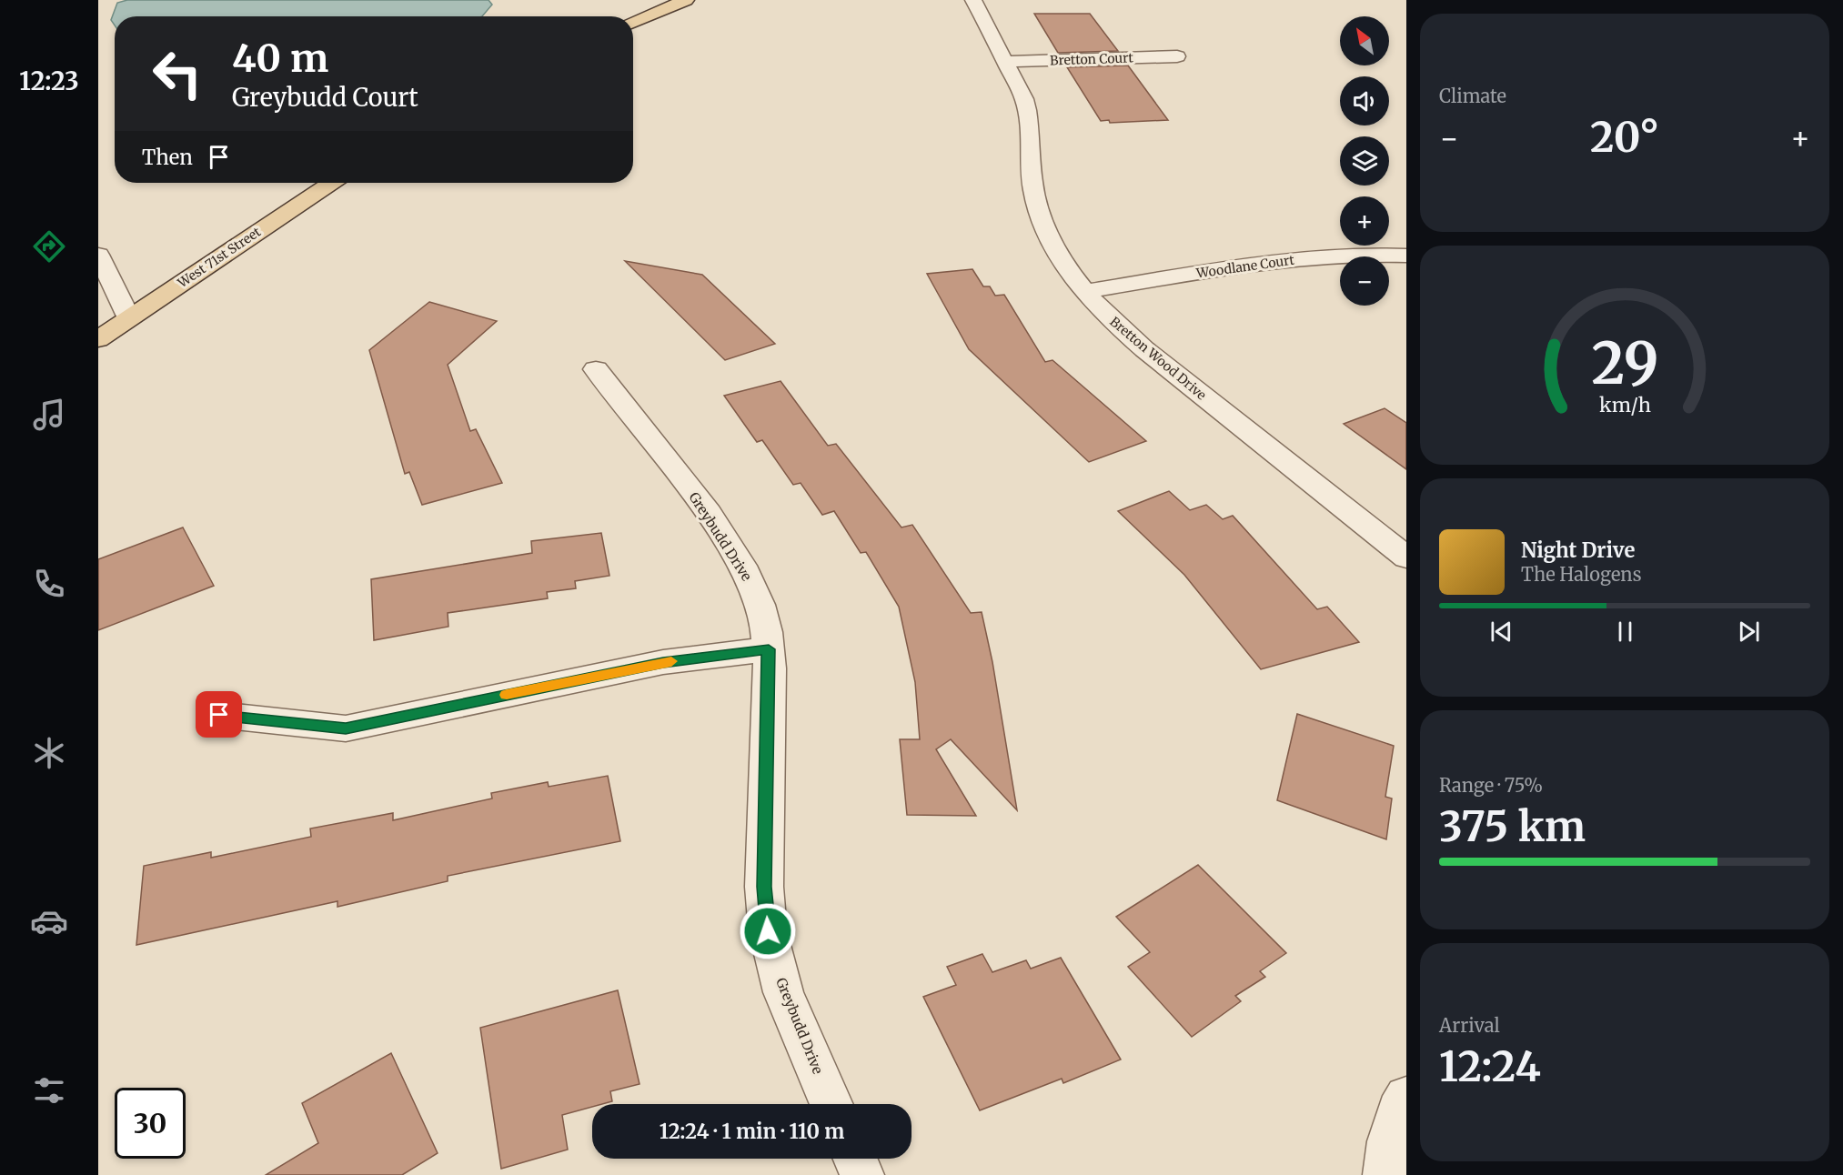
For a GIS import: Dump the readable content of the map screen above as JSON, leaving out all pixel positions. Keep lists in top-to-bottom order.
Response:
{
  "streets": {
    "main road": ["West 71st Street"],
    "street": [
      "Bretton Court",
      "Woodlane Court",
      "Bretton Wood Drive",
      "Greybudd Drive"
    ]
  },
  "crossings": [
    ["Bretton Court", "Bretton Wood Drive"],
    ["Woodlane Court", "Bretton Wood Drive"]
  ],
  "north": "top left",
  "page": {
    "tabs": "12:23",
    "tile": [
      "Climate",
      ["Range · 75%", "375 km"],
      ["Arrival", "12:24"]
    ],
    "map_buttons": ["+", "−"],
    "turn": ["40 m", "Greybudd Court"],
    "heat": ["−", "20°", "+"],
    "then": "Then",
    "song": ["Night Drive", "The Halogens"],
    "limit": "30",
    "trip": "12:24 · 1 min · 110 m",
    "gauge": ["29", "km/h"]
  }
}
